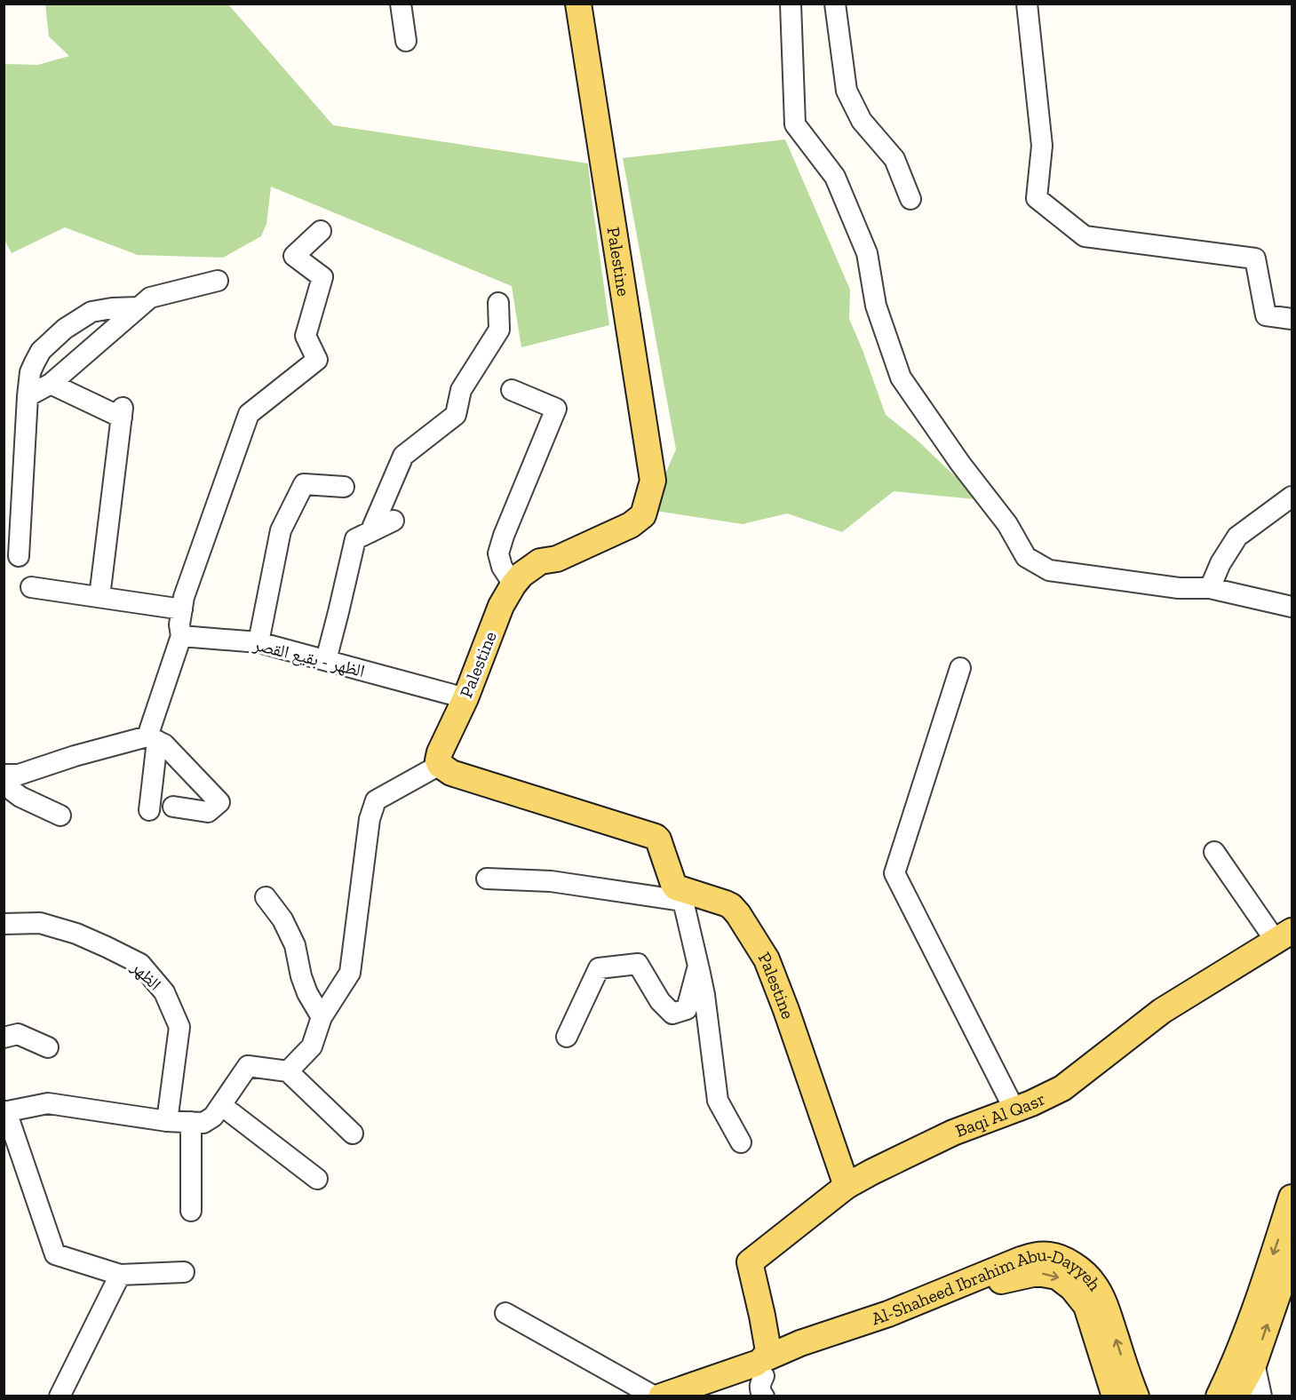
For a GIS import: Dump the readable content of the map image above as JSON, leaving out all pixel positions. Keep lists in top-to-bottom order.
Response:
{
  "streets": {
    "main road": ["Palestine", "Baqi Al Qasr", "Al-Shaheed Ibrahim Abu-Dayyeh"],
    "street": ["الظهر - بقيع القصر", "الظهر"]
  },
  "crossings": [
    ["Palestine", "الظهر - بقيع القصر"],
    ["Palestine", "Baqi Al Qasr"],
    ["Baqi Al Qasr", "Al-Shaheed Ibrahim Abu-Dayyeh"]
  ]
}
